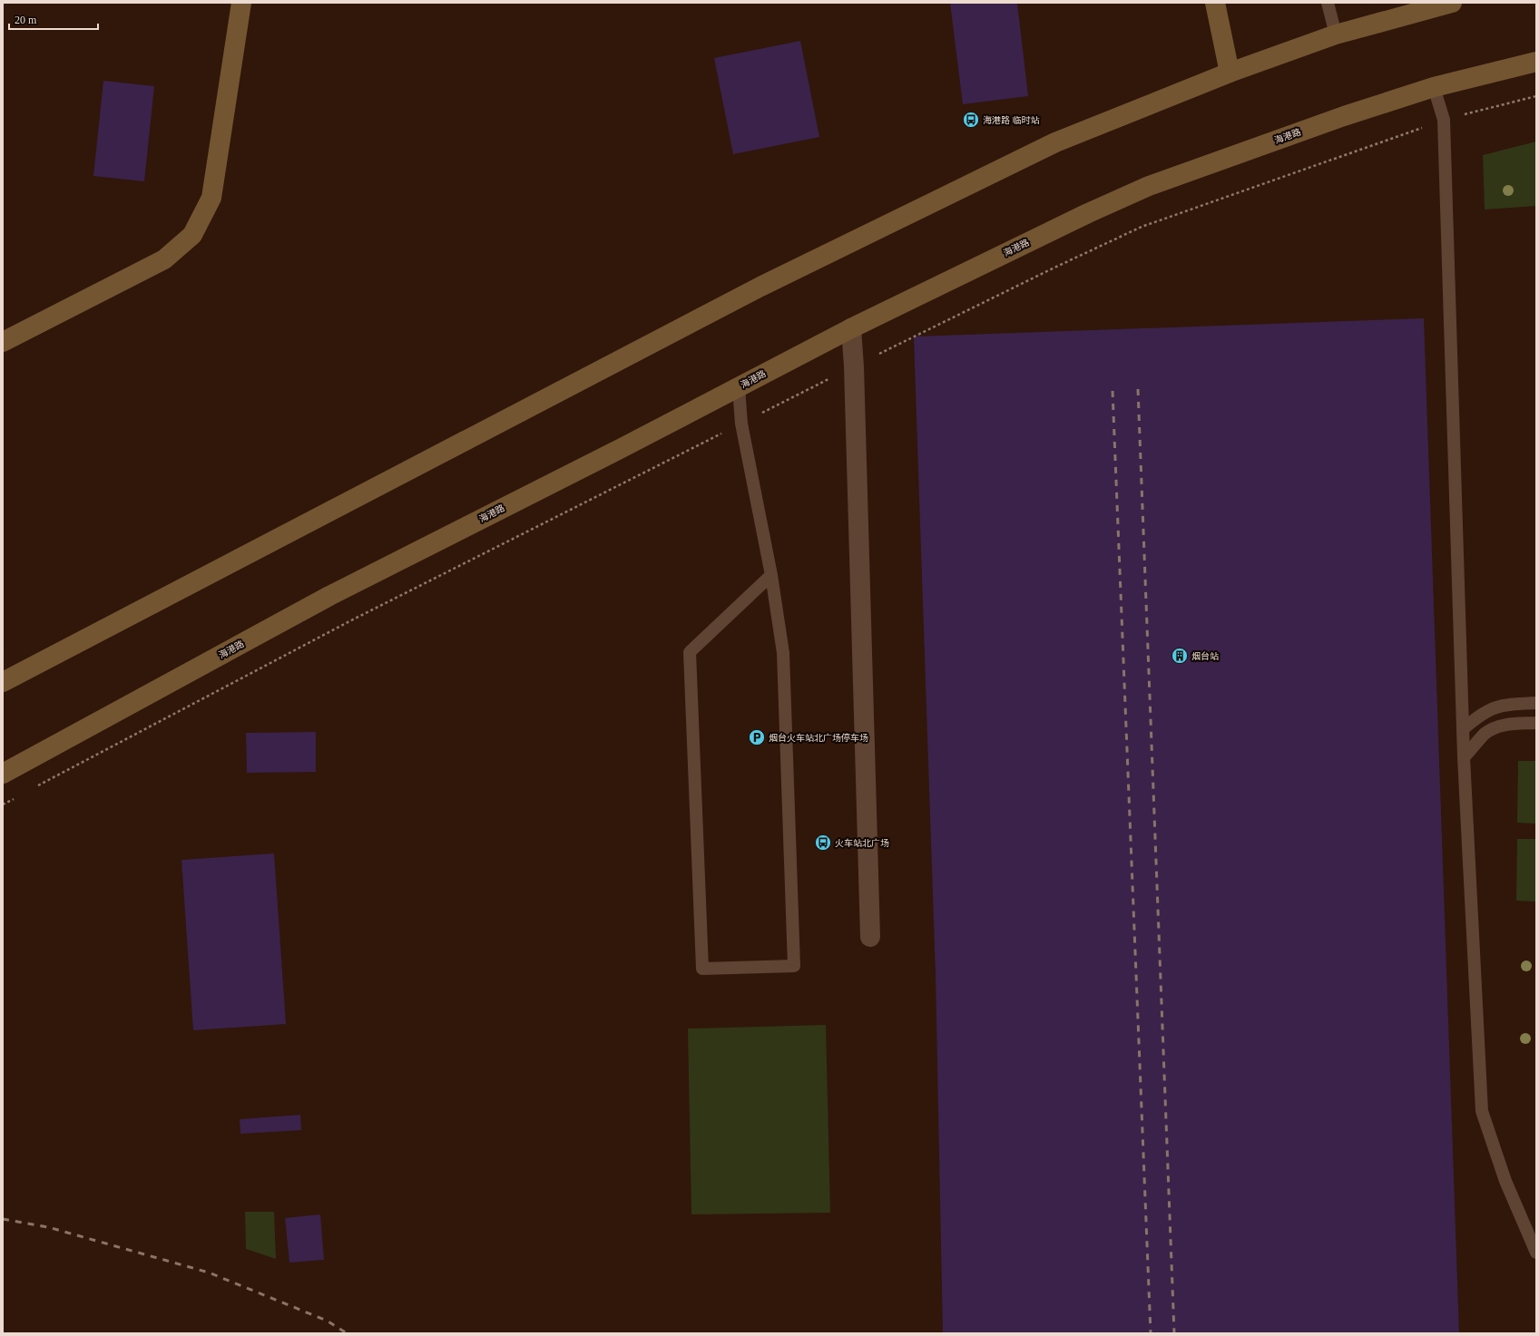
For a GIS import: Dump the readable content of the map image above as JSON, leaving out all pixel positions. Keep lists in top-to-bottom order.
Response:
{
  "streets": {
    "main road": ["海港路"]
  },
  "places": {
    "bus stop": ["海港路 临时站", "火车站北广场"],
    "building": ["烟台站"],
    "parking": ["烟台火车站北广场停车场"]
  },
  "scale_bar": "20 m"
}
